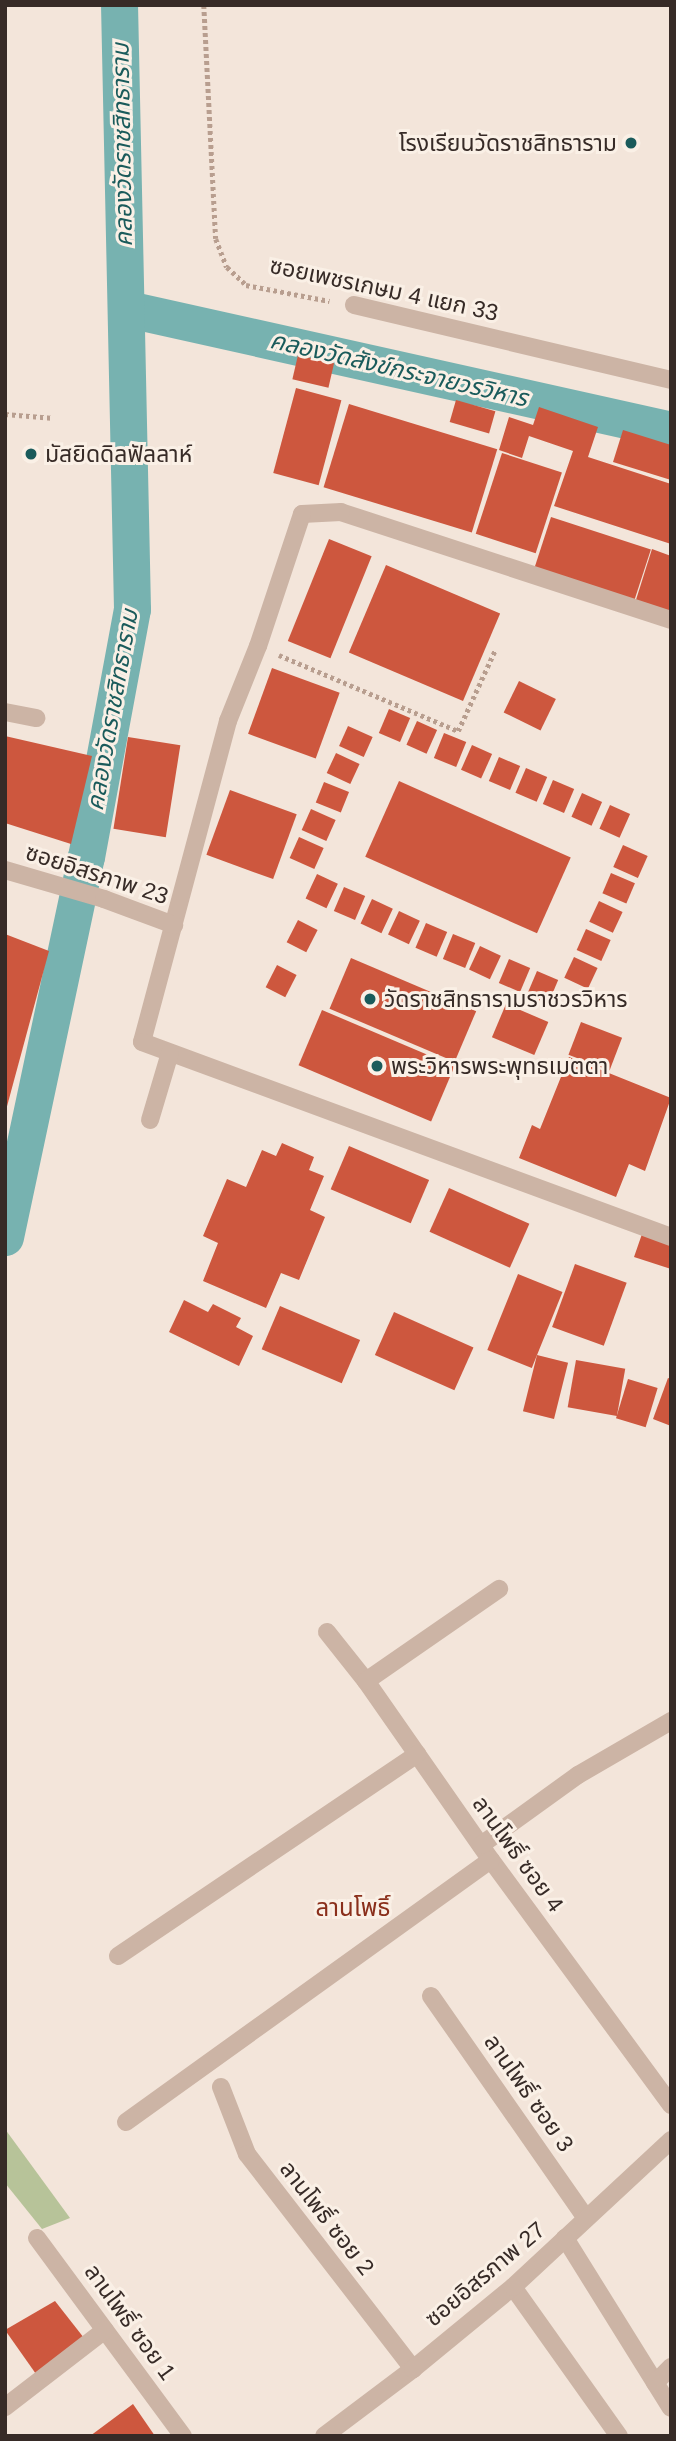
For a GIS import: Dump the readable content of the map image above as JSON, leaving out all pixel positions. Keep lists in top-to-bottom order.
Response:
{
  "streets": {
    "street": [
      "ซอยเพชรเกษม 4 แยก 33",
      "ซอยอิสรภาพ 23",
      "ลานโพธิ์ ซอย 4",
      "ลานโพธิ์ ซอย 3",
      "ลานโพธิ์ ซอย 2",
      "ซอยอิสรภาพ 27",
      "ลานโพธิ์ ซอย 1"
    ]
  },
  "crossings": [
    ["ลานโพธิ์ ซอย 3", "ซอยอิสรภาพ 27"],
    ["ลานโพธิ์ ซอย 2", "ซอยอิสรภาพ 27"]
  ],
  "districts": ["ลานโพธิ์"],
  "water": ["คลองวัดราชสิทธาราม", "คลองวัดสังข์กระจายวรวิหาร"],
  "places": [
    "โรงเรียนวัดราชสิทธาราม",
    "มัสยิดดิลฟัลลาห์",
    "วัดราชสิทธารามราชวรวิหาร",
    "พระวิหารพระพุทธเมตตา"
  ]
}
